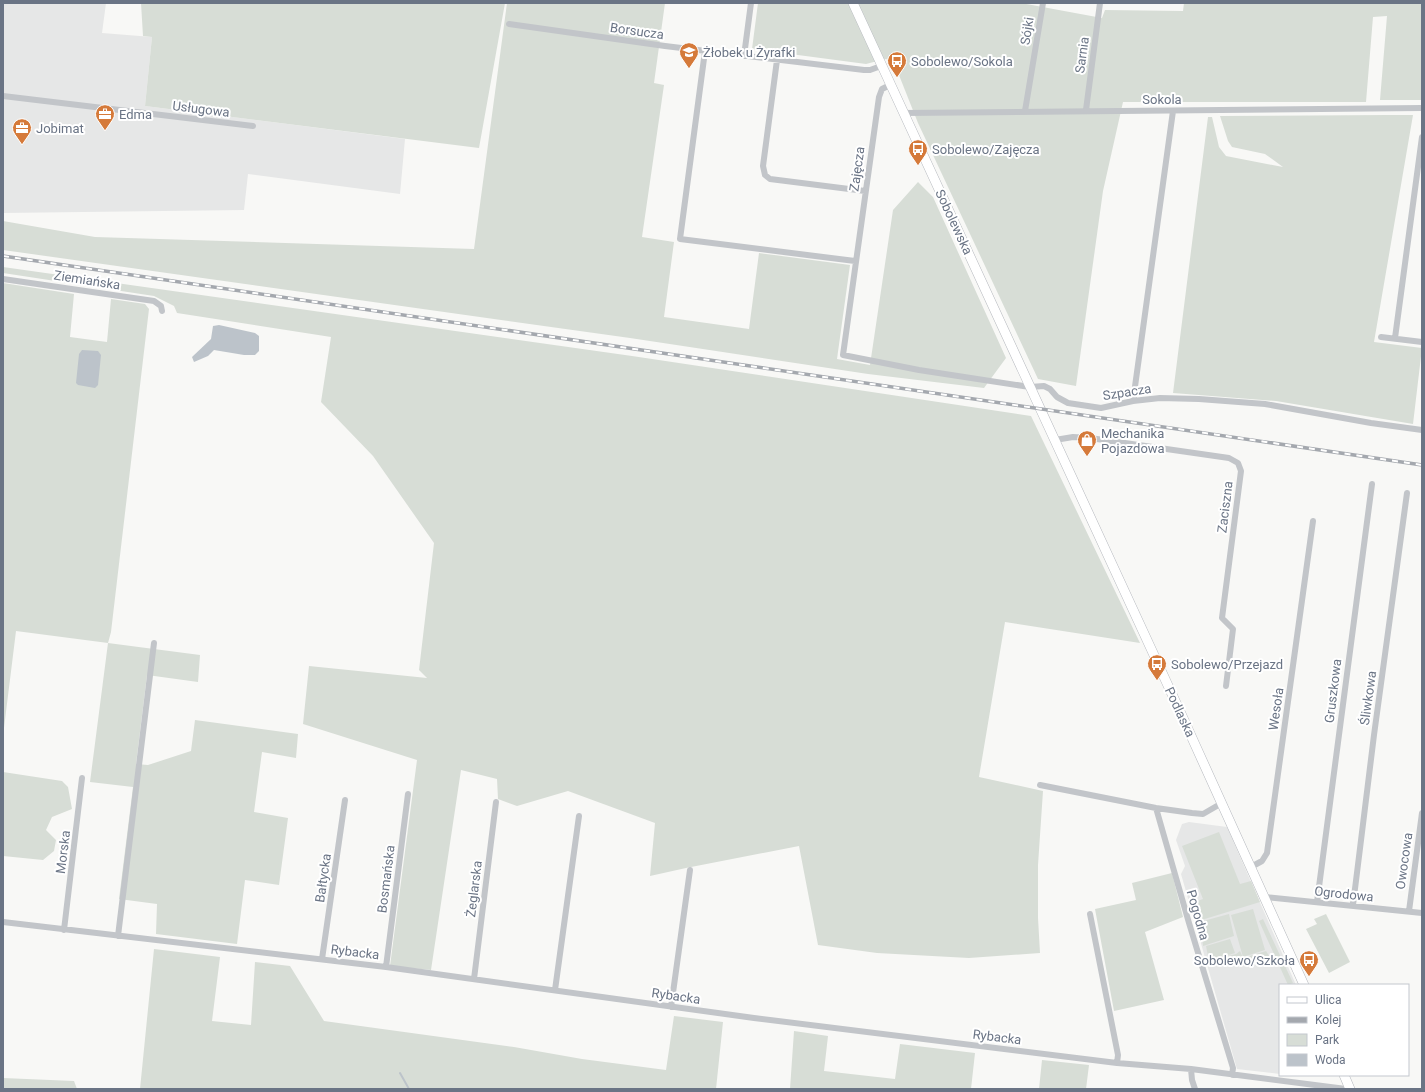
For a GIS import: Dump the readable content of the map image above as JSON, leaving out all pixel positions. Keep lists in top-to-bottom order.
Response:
{
  "streets": {
    "street": [
      "Borsucza",
      "Sójki",
      "Sarnia",
      "Sokola",
      "Usługowa",
      "Zajęcza",
      "Sobolewska",
      "Ziemiańska",
      "Szpacza",
      "Zaciszna",
      "Gruszkowa",
      "Śliwkowa",
      "Wesoła",
      "Podlaska",
      "Morska",
      "Owocowa",
      "Bałtycka",
      "Bosmańska",
      "Żeglarska",
      "Ogrodowa",
      "Pogodna",
      "Rybacka"
    ]
  },
  "crossings": [
    ["Borsucza", "Sobolewska"],
    ["Sójki", "Sokola"],
    ["Sarnia", "Sokola"],
    ["Sokola", "Sobolewska"],
    ["Zajęcza", "Sobolewska"],
    ["Zajęcza", "Szpacza"],
    ["Sobolewska", "Szpacza"],
    ["Sobolewska", "Zaciszna"],
    ["Sobolewska", "Podlaska"],
    ["Zaciszna", "Podlaska"],
    ["Gruszkowa", "Ogrodowa"],
    ["Śliwkowa", "Ogrodowa"],
    ["Wesoła", "Podlaska"],
    ["Podlaska", "Ogrodowa"],
    ["Morska", "Rybacka"],
    ["Owocowa", "Ogrodowa"],
    ["Bałtycka", "Rybacka"],
    ["Bosmańska", "Rybacka"],
    ["Żeglarska", "Rybacka"],
    ["Pogodna", "Rybacka"]
  ],
  "places": {
    "school or university": ["Żłobek u Żyrafki"],
    "bus stop": [
      "Sobolewo/Sokola",
      "Sobolewo/Zajęcza",
      "Sobolewo/Przejazd",
      "Sobolewo/Szkoła"
    ],
    "office": ["Edma", "Jobimat"],
    "shop": ["Mechanika Pojazdowa"]
  },
  "legend": [
    "Ulica",
    "Kolej",
    "Park",
    "Woda"
  ]
}
